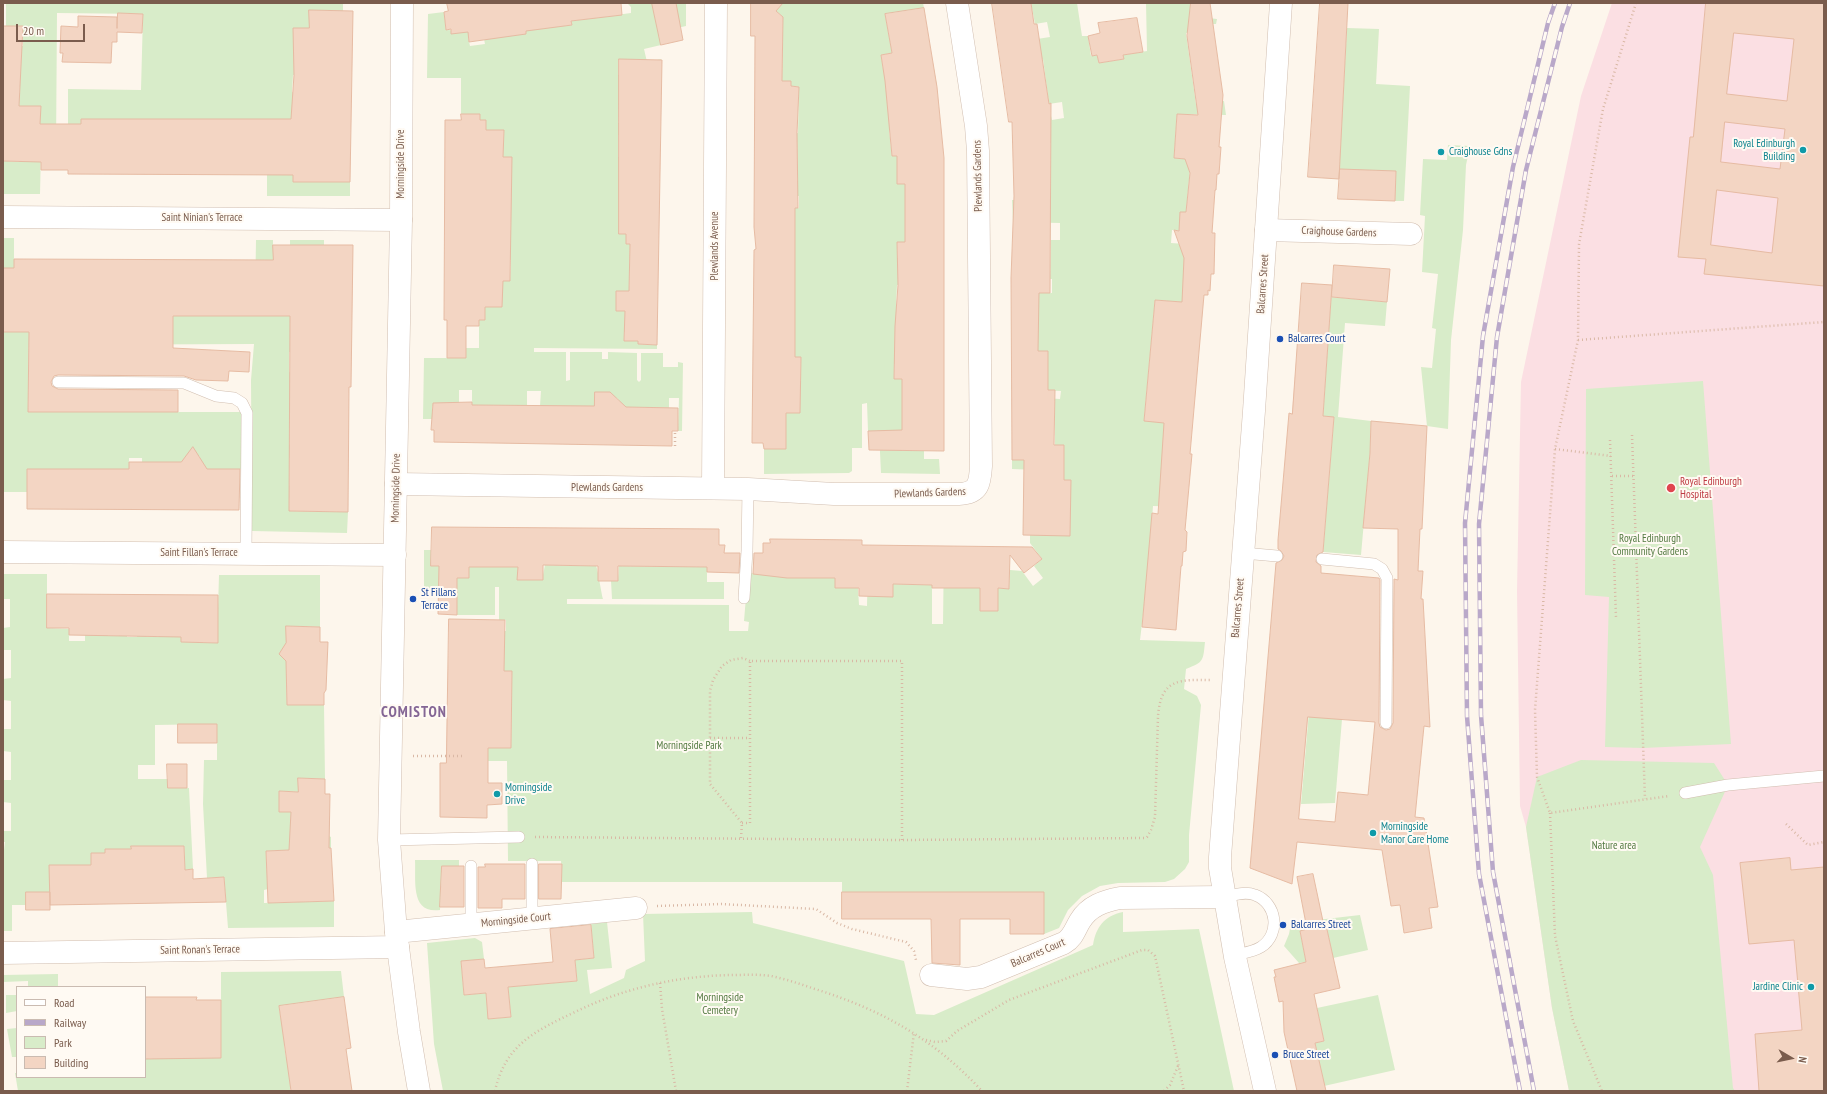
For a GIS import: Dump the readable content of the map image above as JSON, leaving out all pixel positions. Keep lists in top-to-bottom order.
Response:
{
  "streets": {
    "street": [
      "Morningside Drive",
      "Plewlands Gardens",
      "Saint Ninian's Terrace",
      "Craighouse Gardens",
      "Plewlands Avenue",
      "Balcarres Street",
      "Saint Fillan's Terrace",
      "Morningside Court",
      "Saint Ronan's Terrace",
      "Balcarres Court"
    ]
  },
  "crossings": [
    ["Morningside Drive", "Plewlands Gardens"],
    ["Morningside Drive", "Saint Ninian's Terrace"],
    ["Morningside Drive", "Saint Fillan's Terrace"],
    ["Morningside Drive", "Morningside Court"],
    ["Morningside Drive", "Saint Ronan's Terrace"],
    ["Plewlands Gardens", "Plewlands Avenue"],
    ["Craighouse Gardens", "Balcarres Street"],
    ["Balcarres Street", "Balcarres Court"],
    ["Morningside Court", "Saint Ronan's Terrace"]
  ],
  "districts": ["COMISTON"],
  "parks": [
    "Royal Edinburgh Community Gardens",
    "Morningside Park",
    "Nature area",
    "Morningside Cemetery"
  ],
  "places": [
    "Royal Edinburgh Building",
    "Craighouse Gdns",
    "Balcarres Court",
    "Royal Edinburgh Hospital",
    "St Fillans Terrace",
    "Morningside Drive",
    "Morningside Manor Care Home",
    "Balcarres Street",
    "Jardine Clinic",
    "Bruce Street"
  ],
  "legend": [
    "Road",
    "Railway",
    "Park",
    "Building"
  ],
  "scale_bar": "20 m",
  "north": "right"
}
